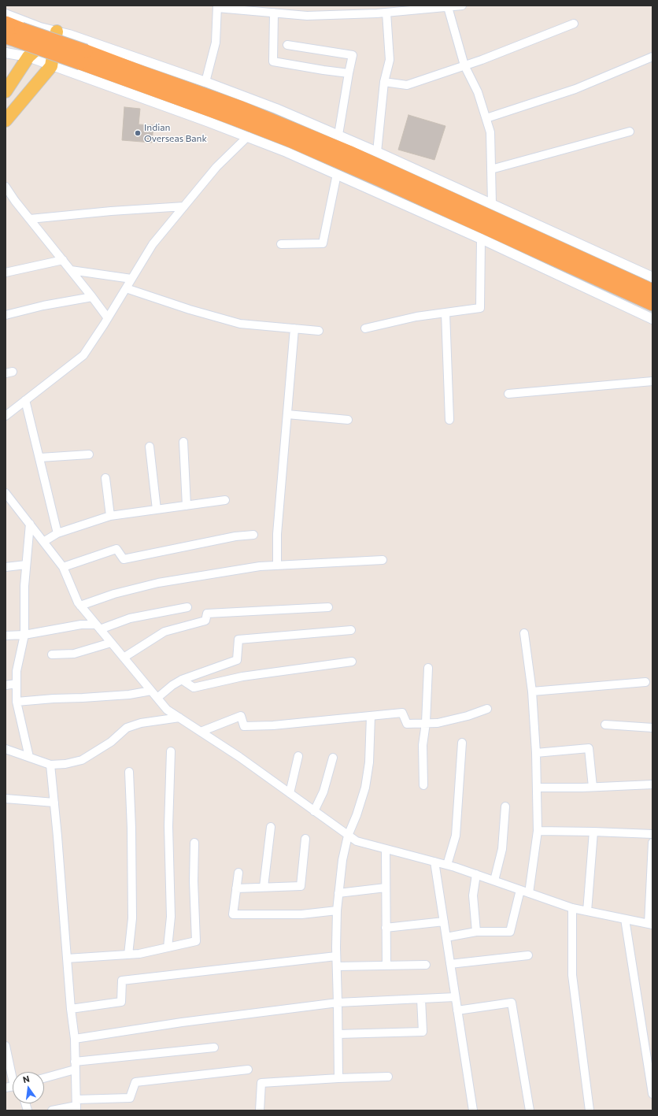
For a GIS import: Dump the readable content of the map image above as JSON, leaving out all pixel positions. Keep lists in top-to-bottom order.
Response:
{
  "places": ["Indian Overseas Bank"],
  "north": "top"
}
